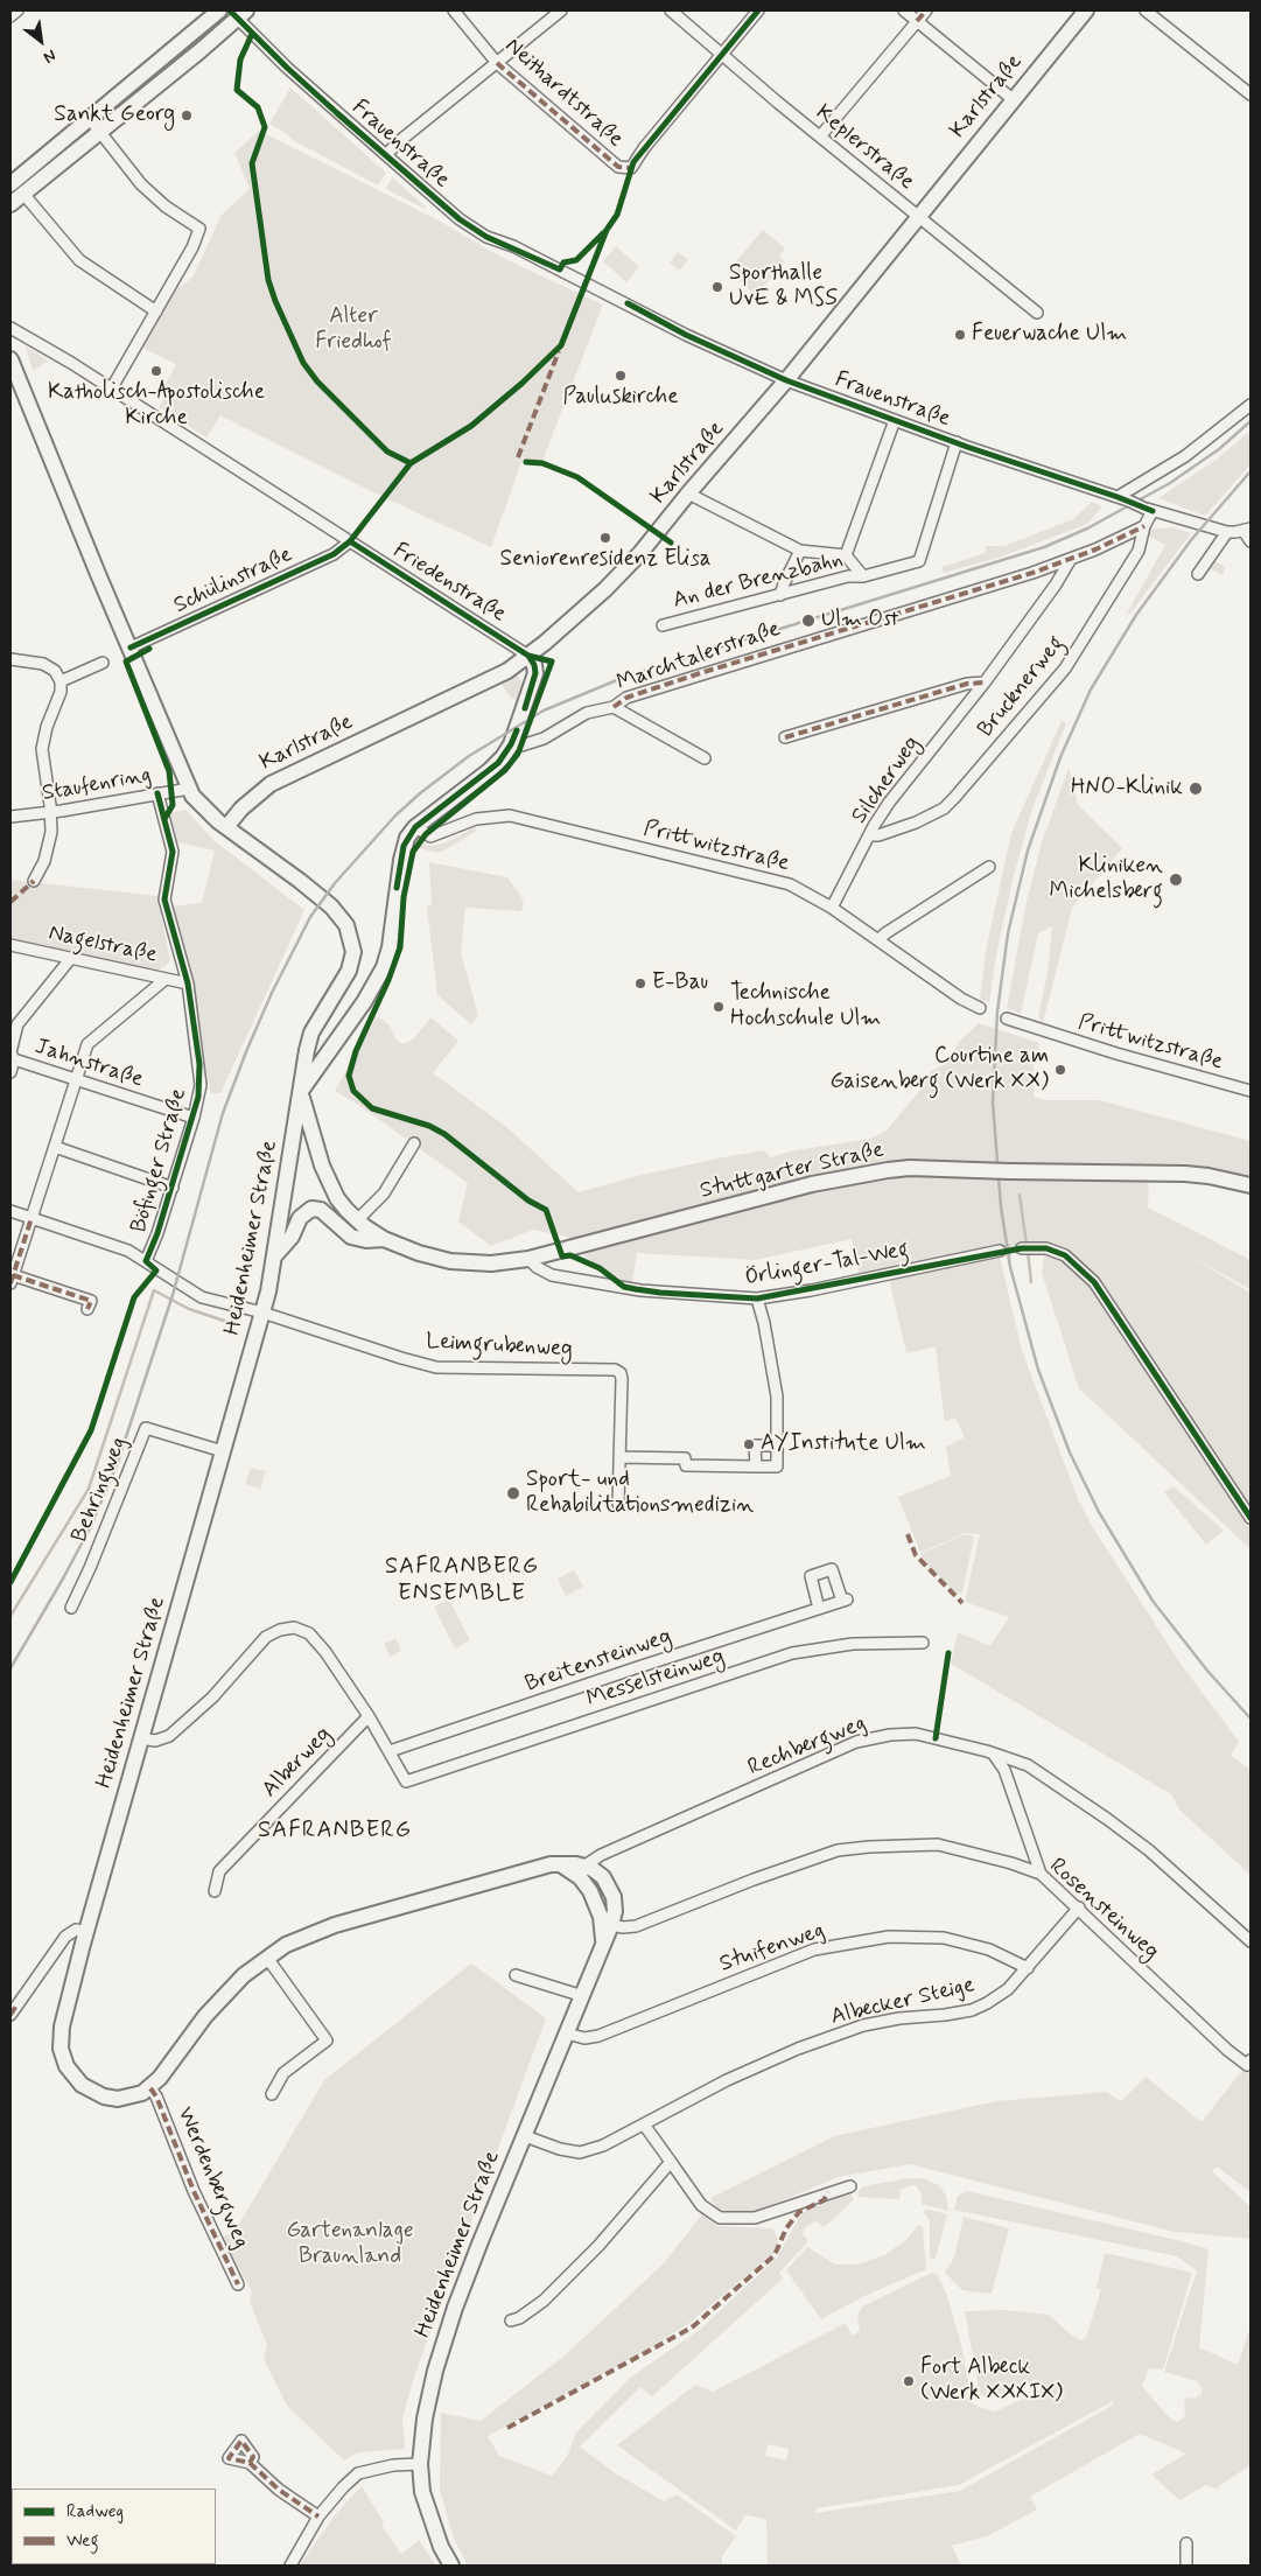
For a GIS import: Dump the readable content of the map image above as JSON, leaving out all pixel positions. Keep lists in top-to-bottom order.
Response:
{
  "streets": {
    "main road": ["Karlstraße", "Stuttgarter Straße", "Heidenheimer Straße"],
    "street": [
      "Neithardtstraße",
      "Frauenstraße",
      "Keplerstraße",
      "Schülinstraße",
      "An der Brenzbahn",
      "Friedenstraße",
      "Marchtalerstraße",
      "Brucknerweg",
      "Silcherweg",
      "Staufenring",
      "Prittwitzstraße",
      "Nagelstraße",
      "Jahnstraße",
      "Böfinger Straße",
      "Örlinger-Tal-Weg",
      "Leimgrubenweg",
      "Behringweg",
      "Breitensteinweg",
      "Messelsteinweg",
      "Rechbergweg",
      "Alberweg",
      "Rosensteinweg",
      "Stuifenweg",
      "Albecker Steige",
      "Werdenbergweg"
    ]
  },
  "crossings": [
    ["Neithardtstraße", "Keplerstraße"],
    ["Karlstraße", "Frauenstraße"],
    ["Karlstraße", "Keplerstraße"],
    ["Karlstraße", "Friedenstraße"],
    ["Karlstraße", "Heidenheimer Straße"],
    ["Frauenstraße", "An der Brenzbahn"],
    ["Frauenstraße", "Brucknerweg"],
    ["Schülinstraße", "Friedenstraße"],
    ["Schülinstraße", "Heidenheimer Straße"],
    ["Marchtalerstraße", "Silcherweg"],
    ["Brucknerweg", "Silcherweg"],
    ["Silcherweg", "Prittwitzstraße"],
    ["Staufenring", "Böfinger Straße"],
    ["Staufenring", "Heidenheimer Straße"],
    ["Nagelstraße", "Böfinger Straße"],
    ["Jahnstraße", "Böfinger Straße"],
    ["Stuttgarter Straße", "Heidenheimer Straße"],
    ["Stuttgarter Straße", "Örlinger-Tal-Weg"],
    ["Heidenheimer Straße", "Leimgrubenweg"],
    ["Heidenheimer Straße", "Behringweg"],
    ["Heidenheimer Straße", "Rechbergweg"],
    ["Heidenheimer Straße", "Rosensteinweg"],
    ["Heidenheimer Straße", "Stuifenweg"],
    ["Heidenheimer Straße", "Albecker Steige"],
    ["Heidenheimer Straße", "Werdenbergweg"],
    ["Breitensteinweg", "Messelsteinweg"],
    ["Rosensteinweg", "Albecker Steige"],
    ["Stuifenweg", "Albecker Steige"]
  ],
  "districts": ["SAFRANBERG ENSEMBLE", "SAFRANBERG"],
  "parks": ["Alter Friedhof", "Gartenanlage Braunland"],
  "places": [
    "Sankt Georg",
    "Sporthalle UvE & MSS",
    "Feuerwache Ulm",
    "Katholisch-Apostolische Kirche",
    "Pauluskirche",
    "Seniorenresidenz Elisa",
    "Ulm Ost",
    "HNO-Klinik",
    "Kliniken Michelsberg",
    "E-Bau",
    "Technische Hochschule Ulm",
    "Courtine am Gaisenberg (Werk XX)",
    "AYInstitute Ulm",
    "Sport- und Rehabilitationsmedizin",
    "Fort Albeck (Werk XXXIX)"
  ],
  "legend": ["Radweg", "Weg"],
  "north": "bottom right"
}
